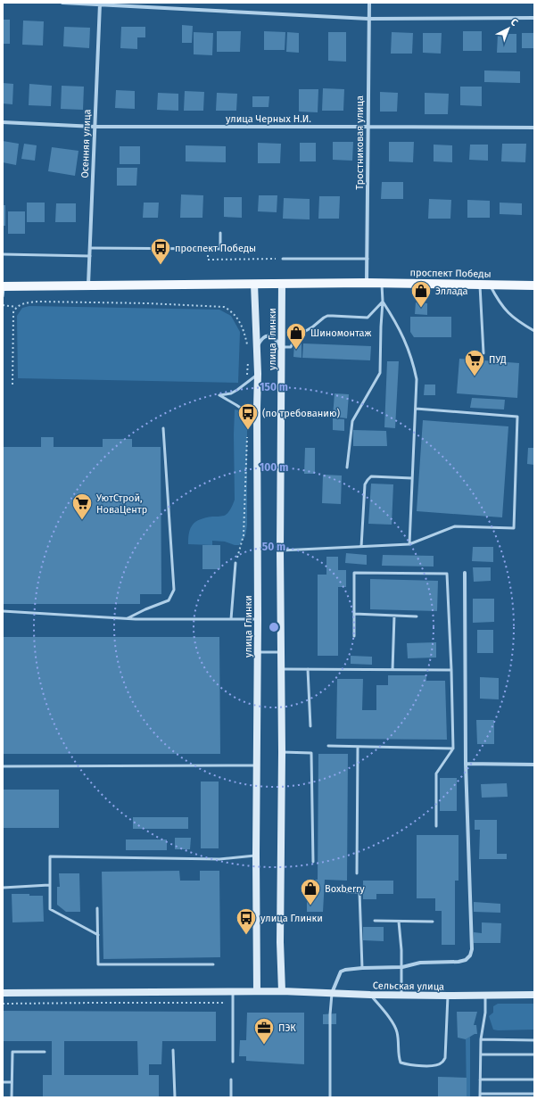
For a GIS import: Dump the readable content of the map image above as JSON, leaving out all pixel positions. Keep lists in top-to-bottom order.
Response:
{
  "streets": {
    "main road": ["проспект Победы", "улица Глинки", "Сельская улица"],
    "street": ["улица Черных Н.И.", "Тростниковая улица", "Осенняя улица"]
  },
  "crossings": [
    ["улица Черных Н.И.", "Тростниковая улица"],
    ["улица Черных Н.И.", "Осенняя улица"],
    ["Тростниковая улица", "проспект Победы"],
    ["Осенняя улица", "проспект Победы"],
    ["проспект Победы", "улица Глинки"],
    ["улица Глинки", "Сельская улица"]
  ],
  "places": {
    "bus stop": ["проспект Победы", "(по требованию)", "улица Глинки"],
    "shop": ["Эллада", "Шиномонтаж", "Boxberry"],
    "supermarket": ["ПУД", "УютСтрой, НоваЦентр"],
    "office": ["ПЭК"]
  },
  "north": "top right",
  "rings": ["150 m", "100 m", "50 m"]
}
